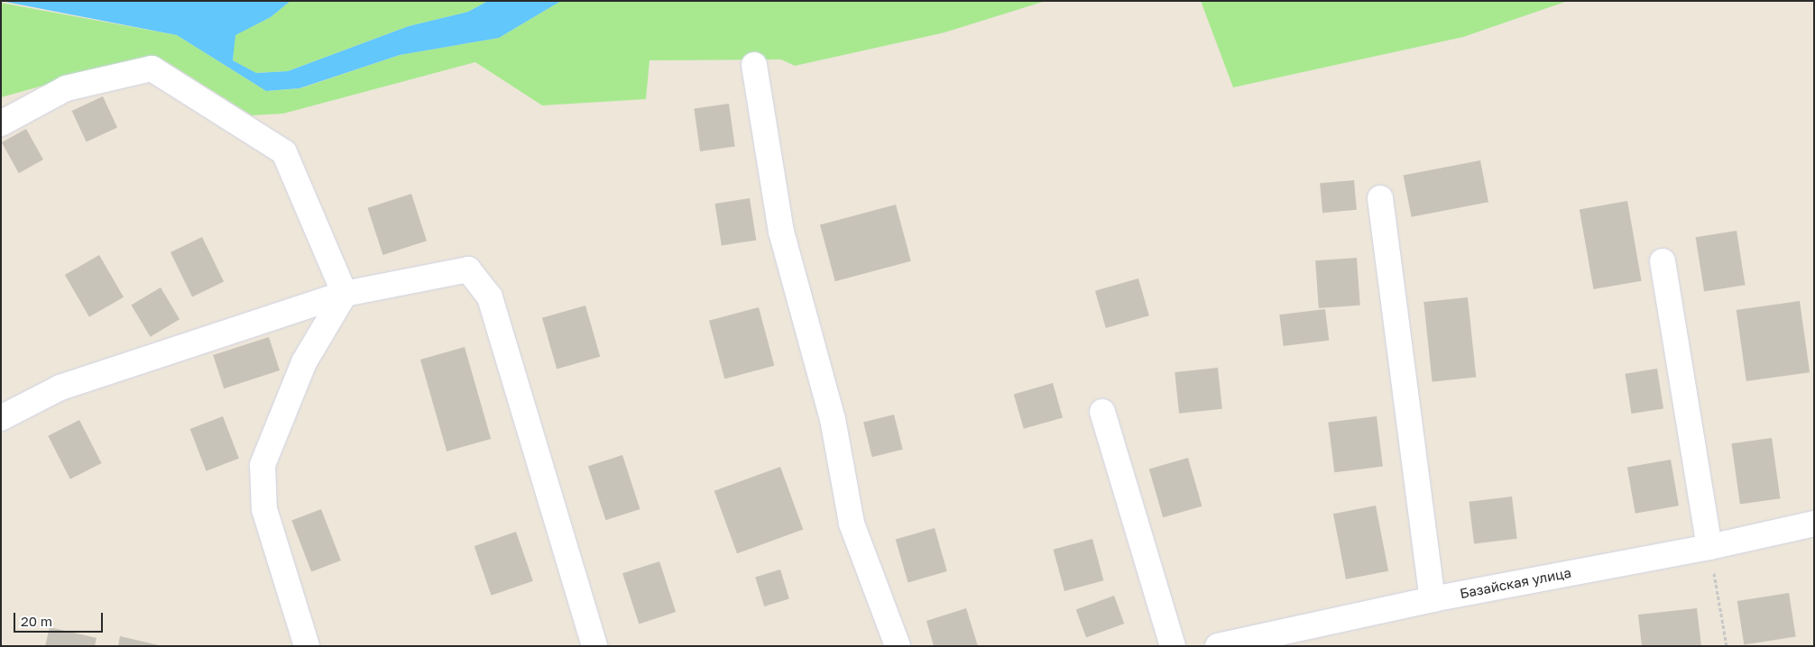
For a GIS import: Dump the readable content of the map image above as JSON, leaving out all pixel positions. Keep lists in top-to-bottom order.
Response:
{
  "streets": {
    "street": ["Базайская улица"]
  },
  "scale_bar": "20 m"
}
